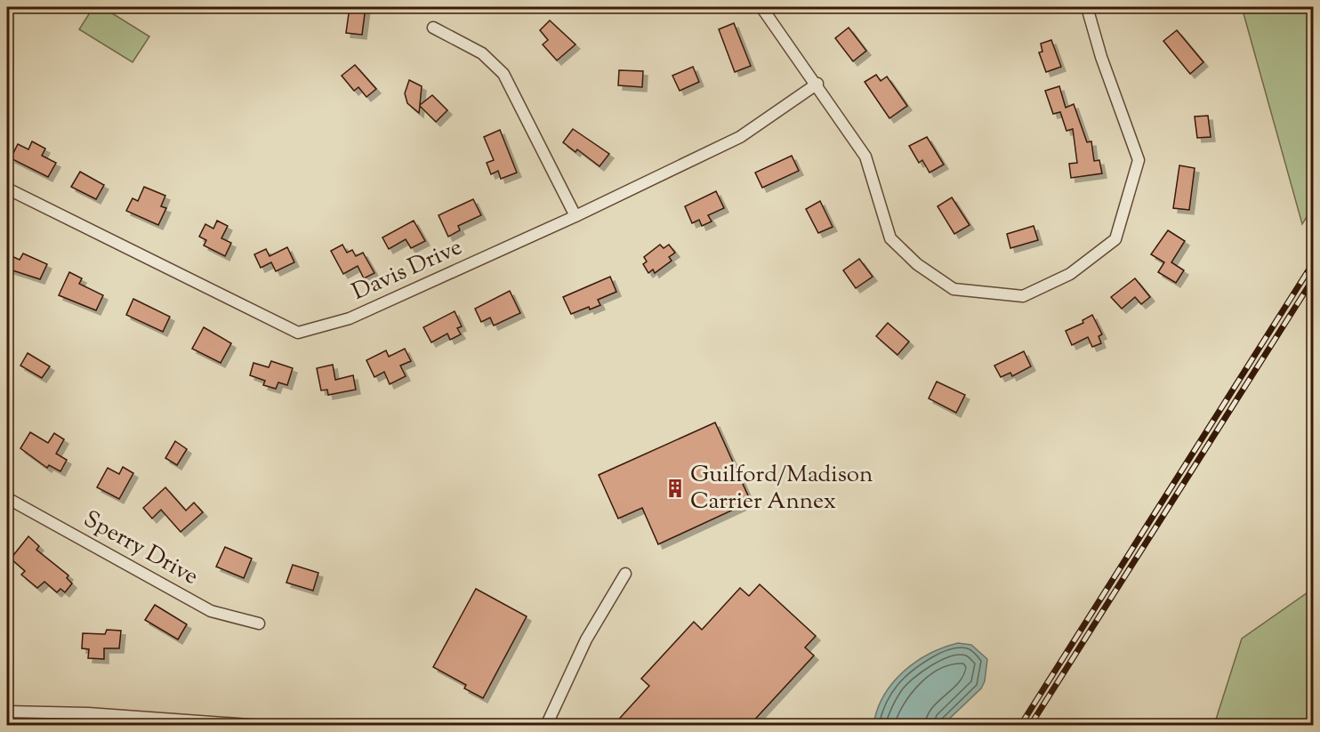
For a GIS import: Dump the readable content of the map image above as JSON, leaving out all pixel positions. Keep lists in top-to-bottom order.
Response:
{
  "streets": {
    "street": ["Davis Drive", "Sperry Drive"]
  },
  "places": {
    "building": ["Guilford/Madison Carrier Annex"]
  }
}
